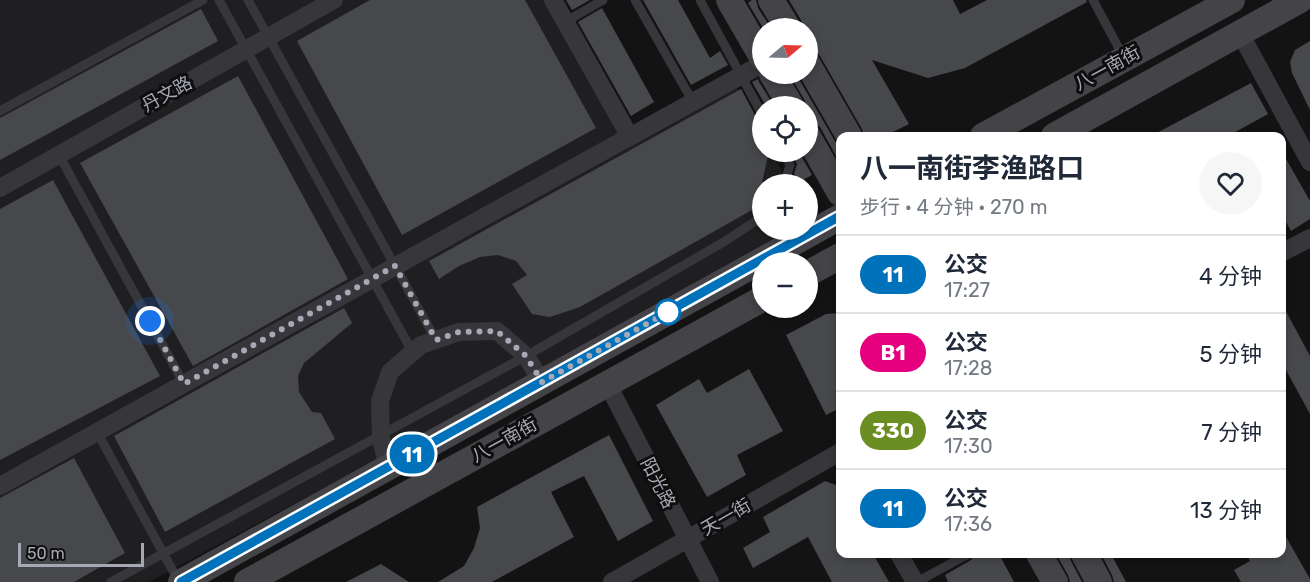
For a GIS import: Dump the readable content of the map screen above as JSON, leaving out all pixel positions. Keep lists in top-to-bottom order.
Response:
{
  "streets": {
    "main road": ["八一南街"],
    "street": ["丹文路", "阳光路", "天一街"]
  },
  "crossings": [
    ["八一南街", "阳光路"],
    ["阳光路", "天一街"]
  ],
  "lines": ["bus line 11"],
  "scale_bar": "50 m",
  "north": "right",
  "page": {
    "on_map": "11",
    "map_buttons": ["+", "−"],
    "heading": ["八一南街李渔路口", "步行 · 4 分钟 · 270 m"],
    "list": [
      {
        "mark": "11",
        "name": "公交",
        "note": "17:27",
        "value": "4 分钟"
      },
      {
        "mark": "B1",
        "name": "公交",
        "note": "17:28",
        "value": "5 分钟"
      },
      {
        "mark": "330",
        "name": "公交",
        "note": "17:30",
        "value": "7 分钟"
      },
      {
        "mark": "11",
        "name": "公交",
        "note": "17:36",
        "value": "13 分钟"
      }
    ],
    "scale": "50 m"
  }
}
